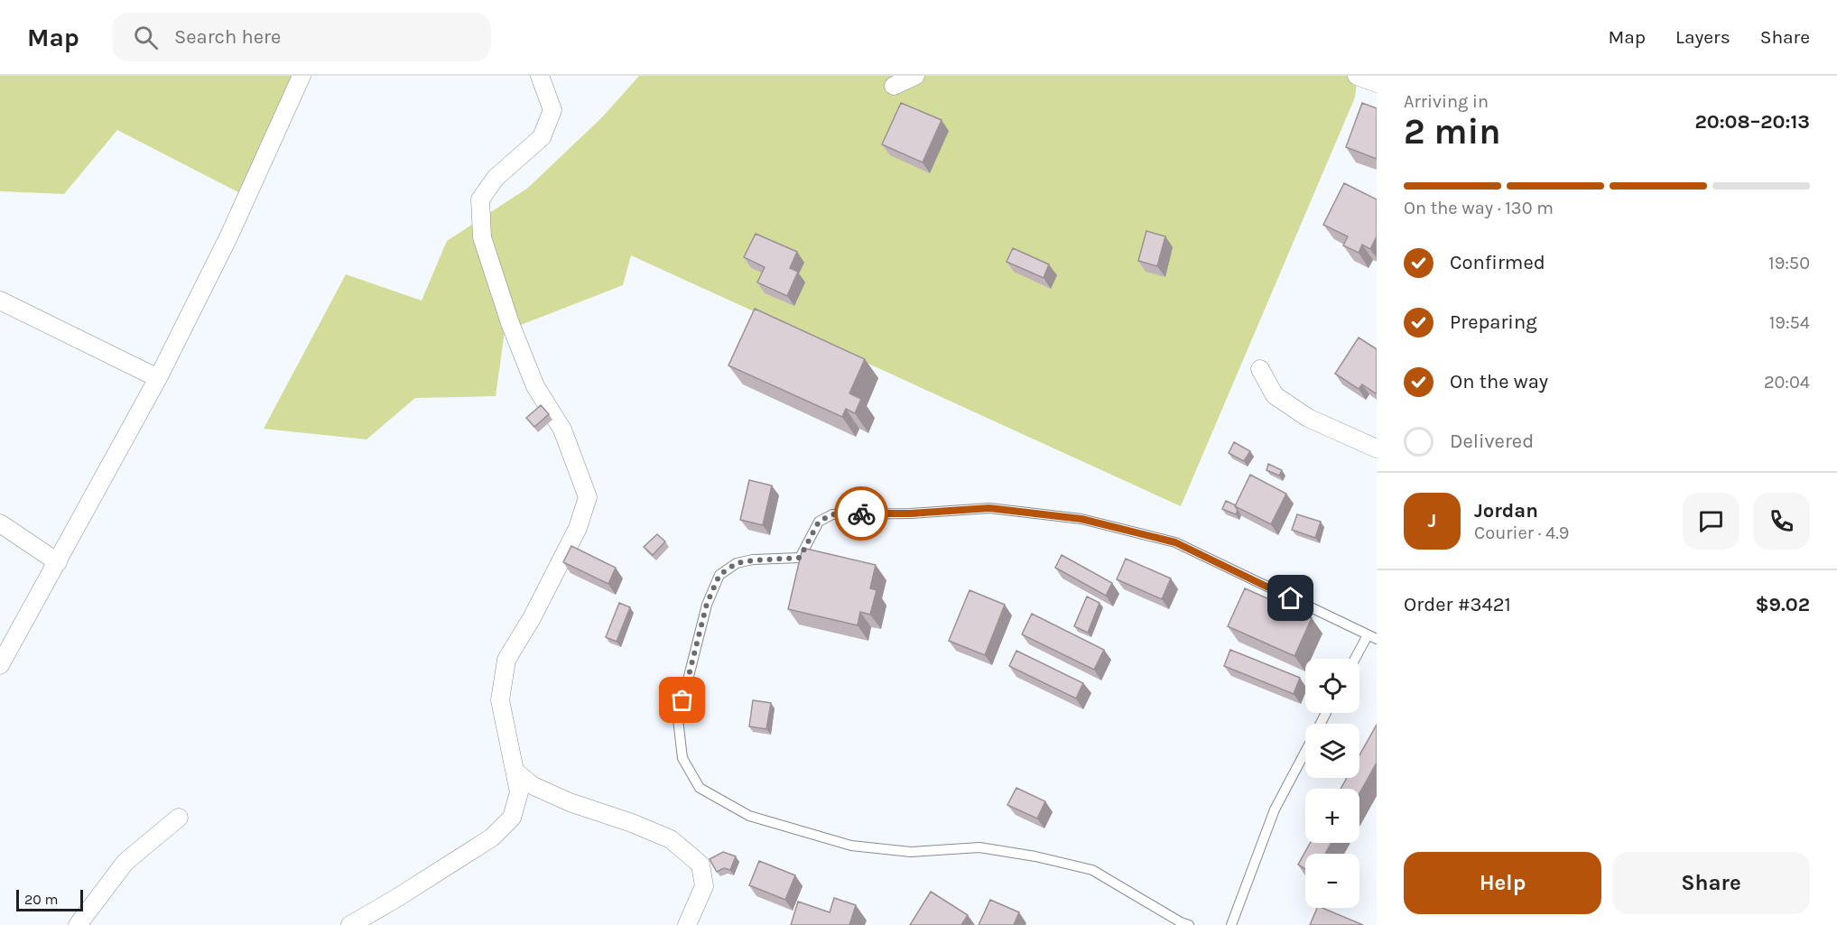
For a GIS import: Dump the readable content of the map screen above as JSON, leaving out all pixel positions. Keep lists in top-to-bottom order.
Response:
{
  "scale_bar": "20 m",
  "page": {
    "header": "Map",
    "search": "Search here",
    "nav": ["Map", "Layers", "Share"],
    "heading": ["2 min", "Arriving in", "20:08–20:13"],
    "panel": [
      "Jordan",
      "Courier · 4.9",
      "Order #3421",
      "$9.02"
    ],
    "bar": "On the way · 130 m",
    "list": [
      ["Confirmed", "19:50"],
      ["Preparing", "19:54"],
      ["On the way", "20:04"],
      "Delivered"
    ],
    "round": "J",
    "map_buttons": ["+", "−"],
    "buttons": ["Help", "Share"],
    "scale": "20 m"
  }
}
